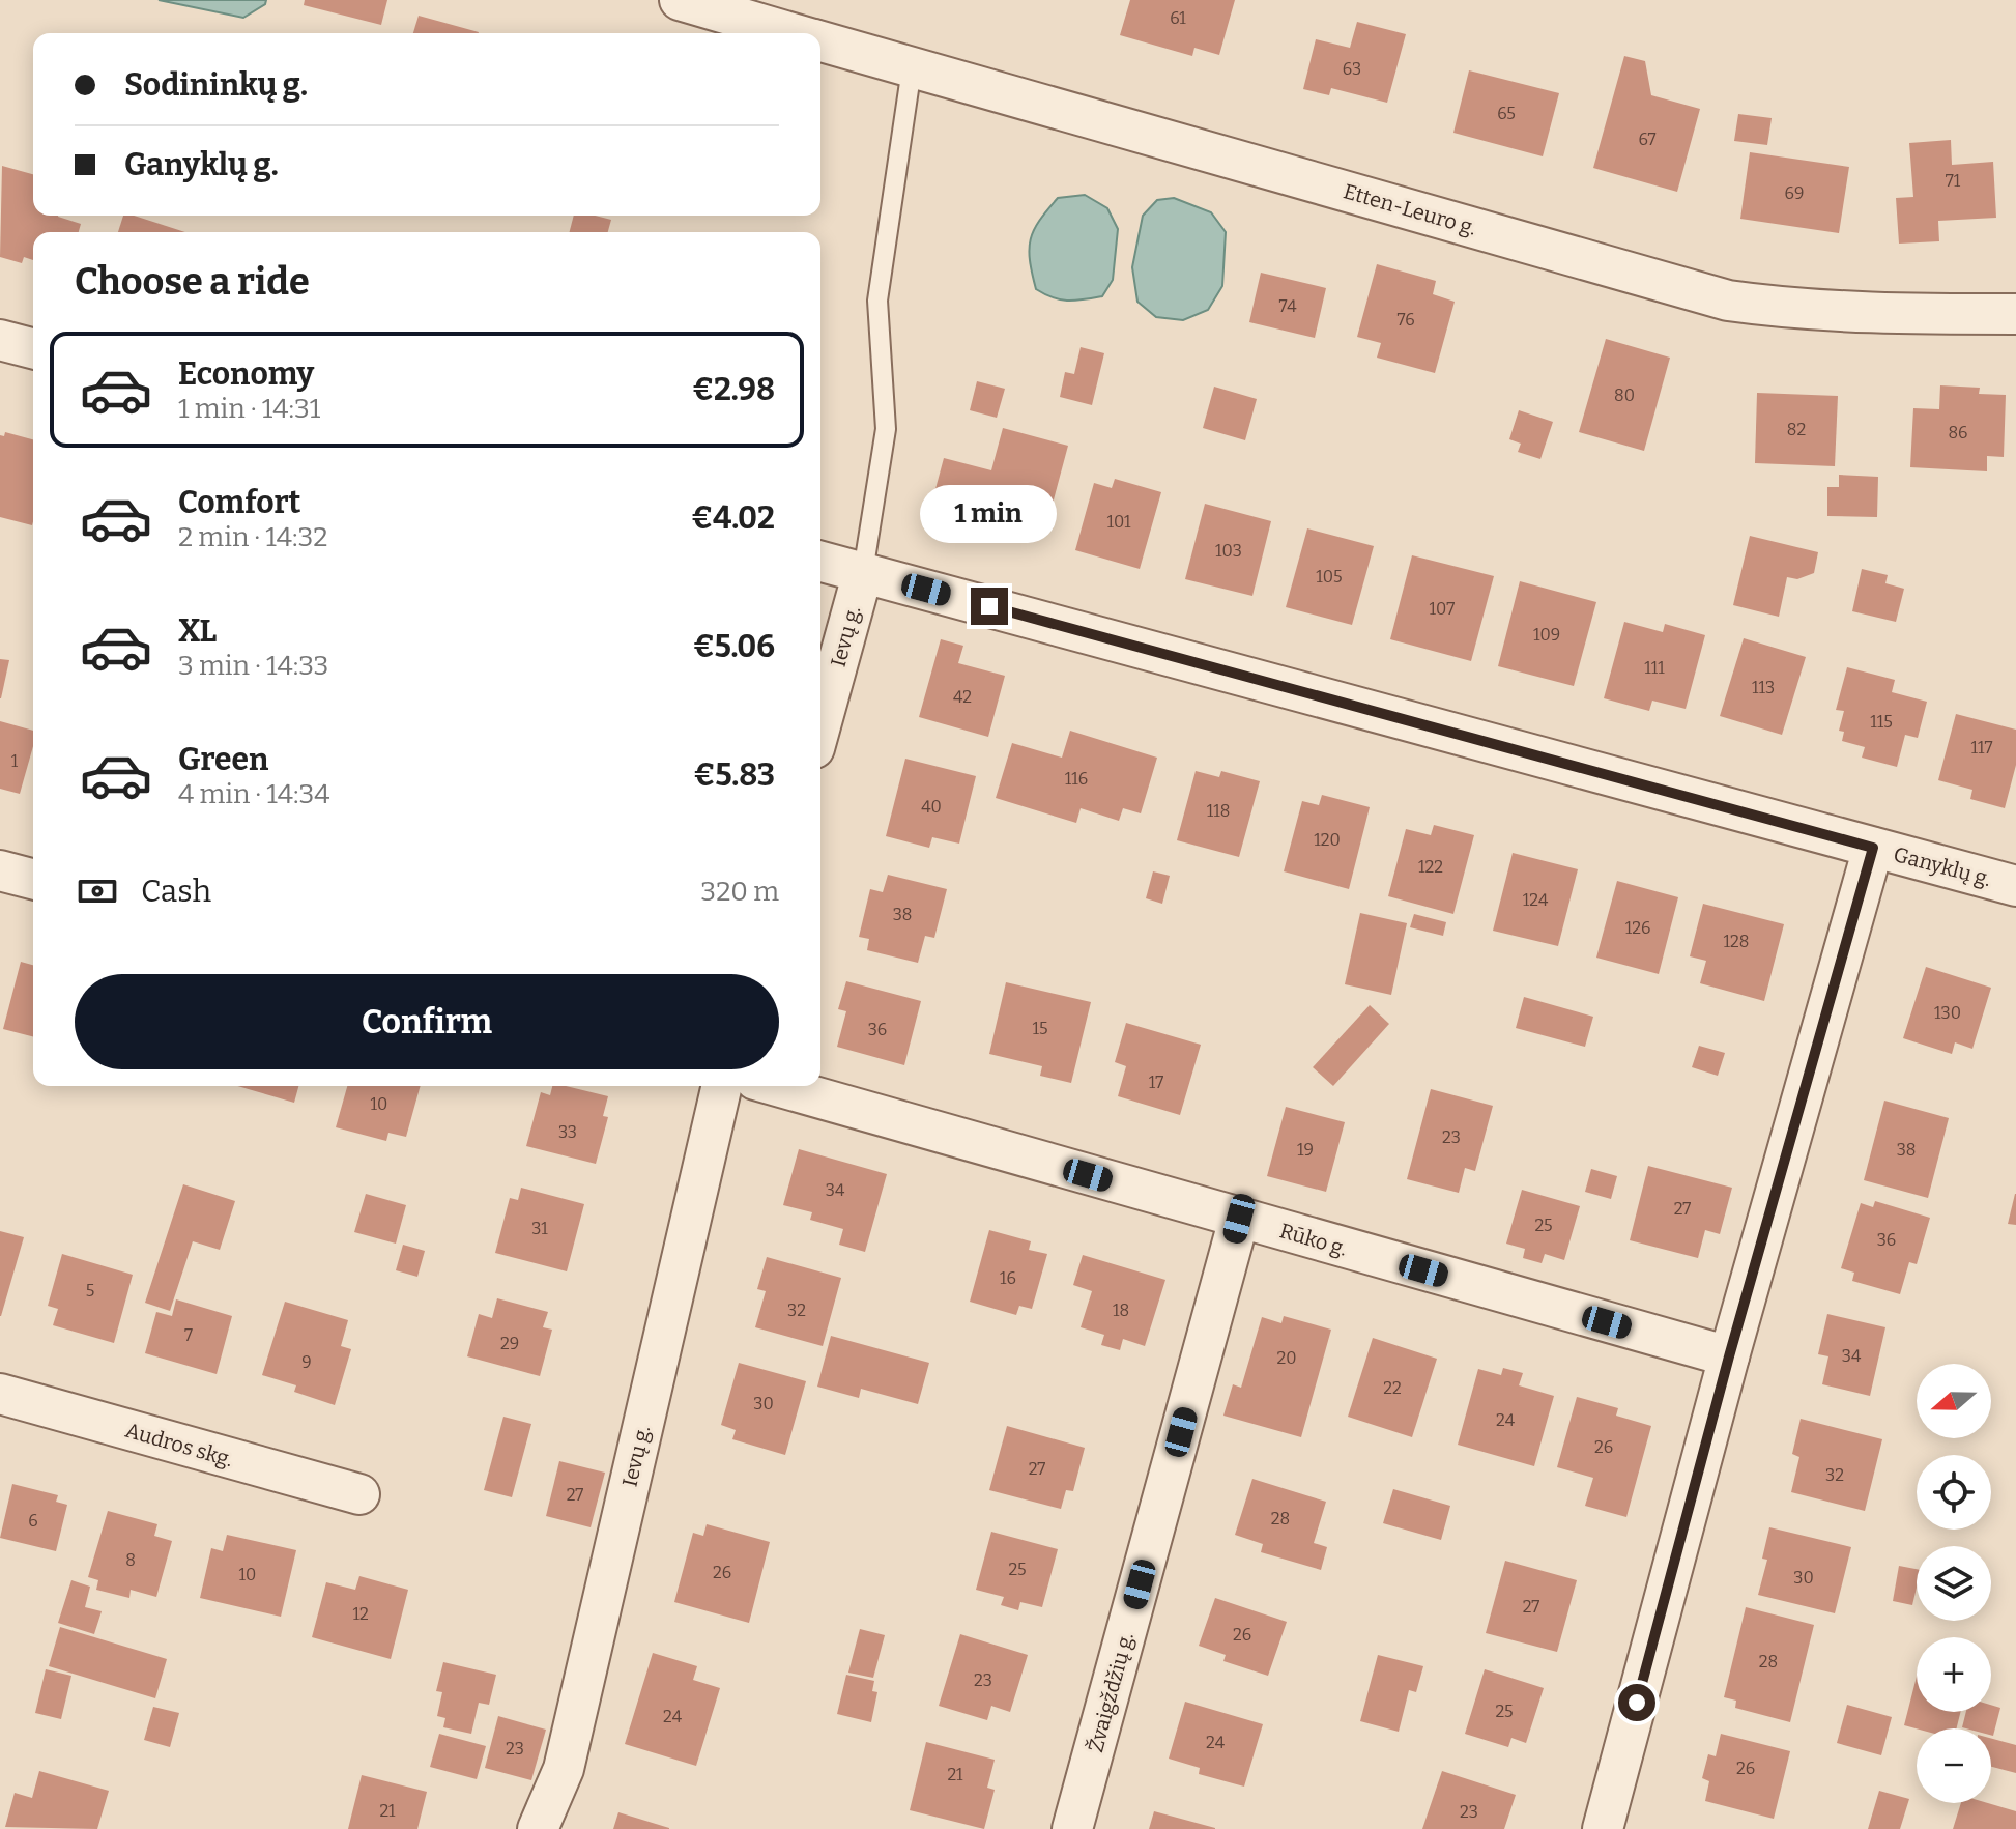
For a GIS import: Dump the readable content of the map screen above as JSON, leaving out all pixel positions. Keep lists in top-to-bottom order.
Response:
{
  "streets": {
    "street": [
      "Etten-Leuro g.",
      "Ievų g.",
      "Ganyklų g.",
      "Rūko g.",
      "Audros skg.",
      "Žvaigždžių g."
    ]
  },
  "crossings": [
    ["Ievų g.", "Ganyklų g."],
    ["Rūko g.", "Žvaigždžių g."]
  ],
  "house_numbers": [
    "61",
    "63",
    "65",
    "67",
    "71",
    "69",
    "74",
    "76",
    "80",
    "82",
    "86",
    "101",
    "103",
    "105",
    "107",
    "109",
    "111",
    "113",
    "42",
    "115",
    "117",
    "1",
    "116",
    "40",
    "118",
    "120",
    "122",
    "124",
    "38",
    "126",
    "128",
    "130",
    "15",
    "36",
    "17",
    "10",
    "33",
    "23",
    "19",
    "38",
    "34",
    "27",
    "25",
    "31",
    "36",
    "16",
    "5",
    "32",
    "18",
    "7",
    "29",
    "34",
    "20",
    "9",
    "22",
    "30",
    "24",
    "26",
    "27",
    "32",
    "27",
    "28",
    "6",
    "8",
    "25",
    "26",
    "10",
    "30",
    "27",
    "12",
    "26",
    "28",
    "23",
    "25",
    "24",
    "24",
    "23",
    "26",
    "21",
    "21",
    "23"
  ],
  "north": "left",
  "page": {
    "banner": ["Sodininkų g.", "Ganyklų g."],
    "heading": "Choose a ride",
    "list": [
      {
        "name": "Economy",
        "note": "1 min · 14:31",
        "value": "€2.98"
      },
      {
        "name": "Comfort",
        "note": "2 min · 14:32",
        "value": "€4.02"
      },
      {
        "name": "XL",
        "note": "3 min · 14:33",
        "value": "€5.06"
      },
      {
        "name": "Green",
        "note": "4 min · 14:34",
        "value": "€5.83"
      }
    ],
    "bubble": "1 min",
    "pay": ["Cash", "320 m"],
    "buttons": "Confirm",
    "map_buttons": ["+", "−"]
  }
}
